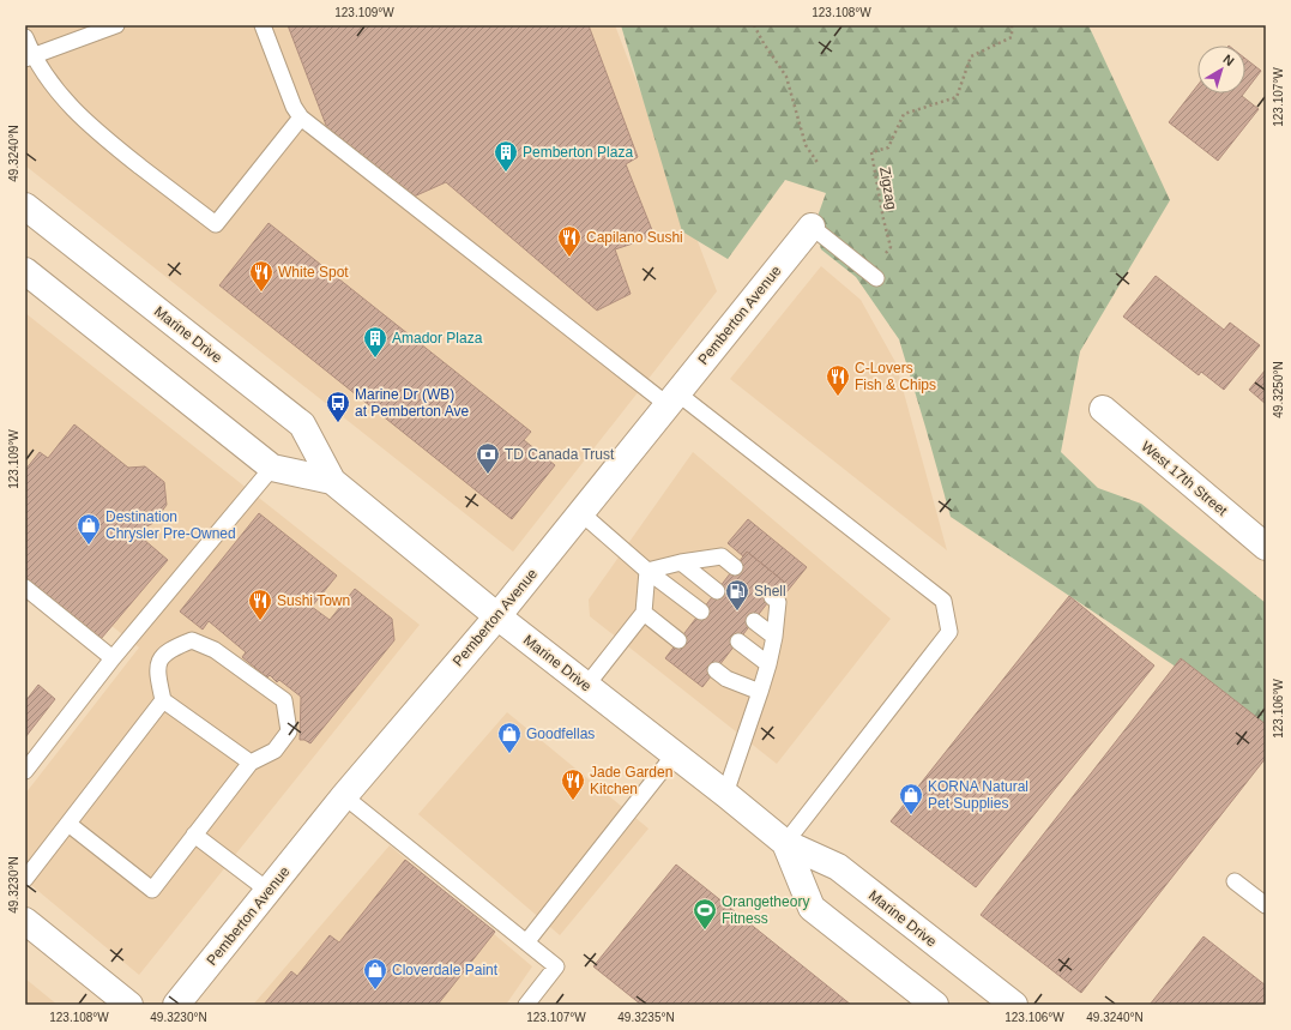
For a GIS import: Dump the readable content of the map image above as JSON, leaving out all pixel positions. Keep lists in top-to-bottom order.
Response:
{
  "streets": {
    "main road": ["Pemberton Avenue", "Marine Drive", "West 17th Street"],
    "path": ["Zigzag"]
  },
  "crossings": [
    ["Pemberton Avenue", "Marine Drive"]
  ],
  "places": {
    "building": ["Pemberton Plaza", "Amador Plaza"],
    "restaurant": [
      "Capilano Sushi",
      "White Spot",
      "C-Lovers Fish & Chips",
      "Sushi Town",
      "Jade Garden Kitchen"
    ],
    "bus stop": ["Marine Dr (WB) at Pemberton Ave"],
    "bank": ["TD Canada Trust"],
    "shop": [
      "Destination Chrysler Pre-Owned",
      "Goodfellas",
      "KORNA Natural Pet Supplies",
      "Cloverdale Paint"
    ],
    "fuel station": ["Shell"],
    "sports": ["Orangetheory Fitness"]
  },
  "north": "top right",
  "coordinates": [
    "123.109°W",
    "123.108°W",
    "123.107°W",
    "49.3240°N",
    "49.3250°N",
    "123.106°W",
    "49.3230°N",
    "49.3235°N"
  ]
}
